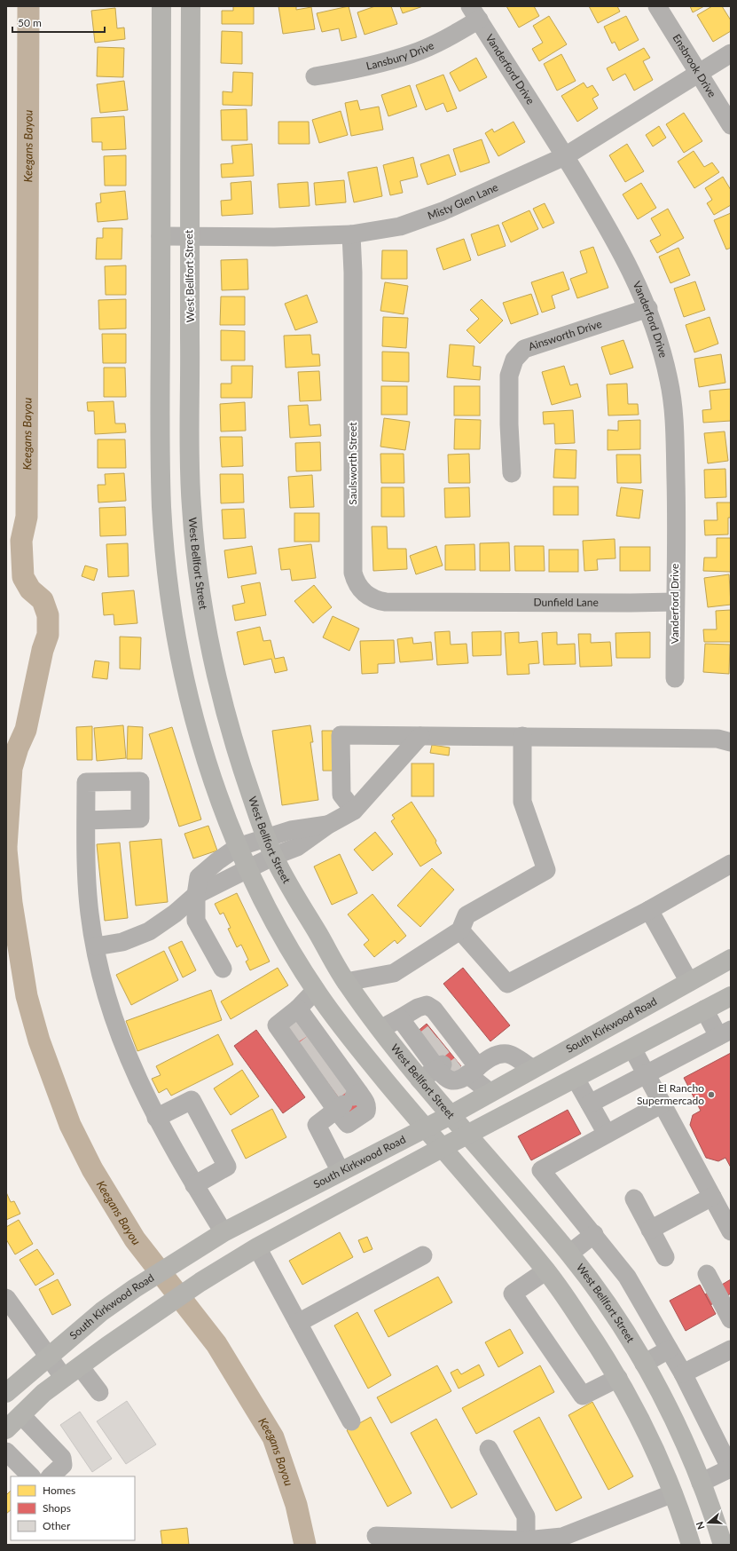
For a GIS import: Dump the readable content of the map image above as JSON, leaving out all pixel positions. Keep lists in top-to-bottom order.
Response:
{
  "streets": {
    "main road": ["West Bellfort Street", "South Kirkwood Road"],
    "street": [
      "Lansbury Drive",
      "Ensbrook Drive",
      "Vanderford Drive",
      "Misty Glen Lane",
      "Ainsworth Drive",
      "Saulsworth Street",
      "Dunfield Lane"
    ]
  },
  "crossings": [
    ["Lansbury Drive", "Vanderford Drive"],
    ["Ensbrook Drive", "Misty Glen Lane"],
    ["Vanderford Drive", "Misty Glen Lane"],
    ["Vanderford Drive", "Ainsworth Drive"],
    ["Vanderford Drive", "Dunfield Lane"],
    ["Misty Glen Lane", "West Bellfort Street"],
    ["Misty Glen Lane", "Saulsworth Street"],
    ["West Bellfort Street", "South Kirkwood Road"],
    ["Saulsworth Street", "Dunfield Lane"]
  ],
  "water": ["Keegans Bayou"],
  "places": ["El Rancho Supermercado"],
  "legend": ["Homes", "Shops", "Other"],
  "scale_bar": "50 m",
  "north": "left"
}
